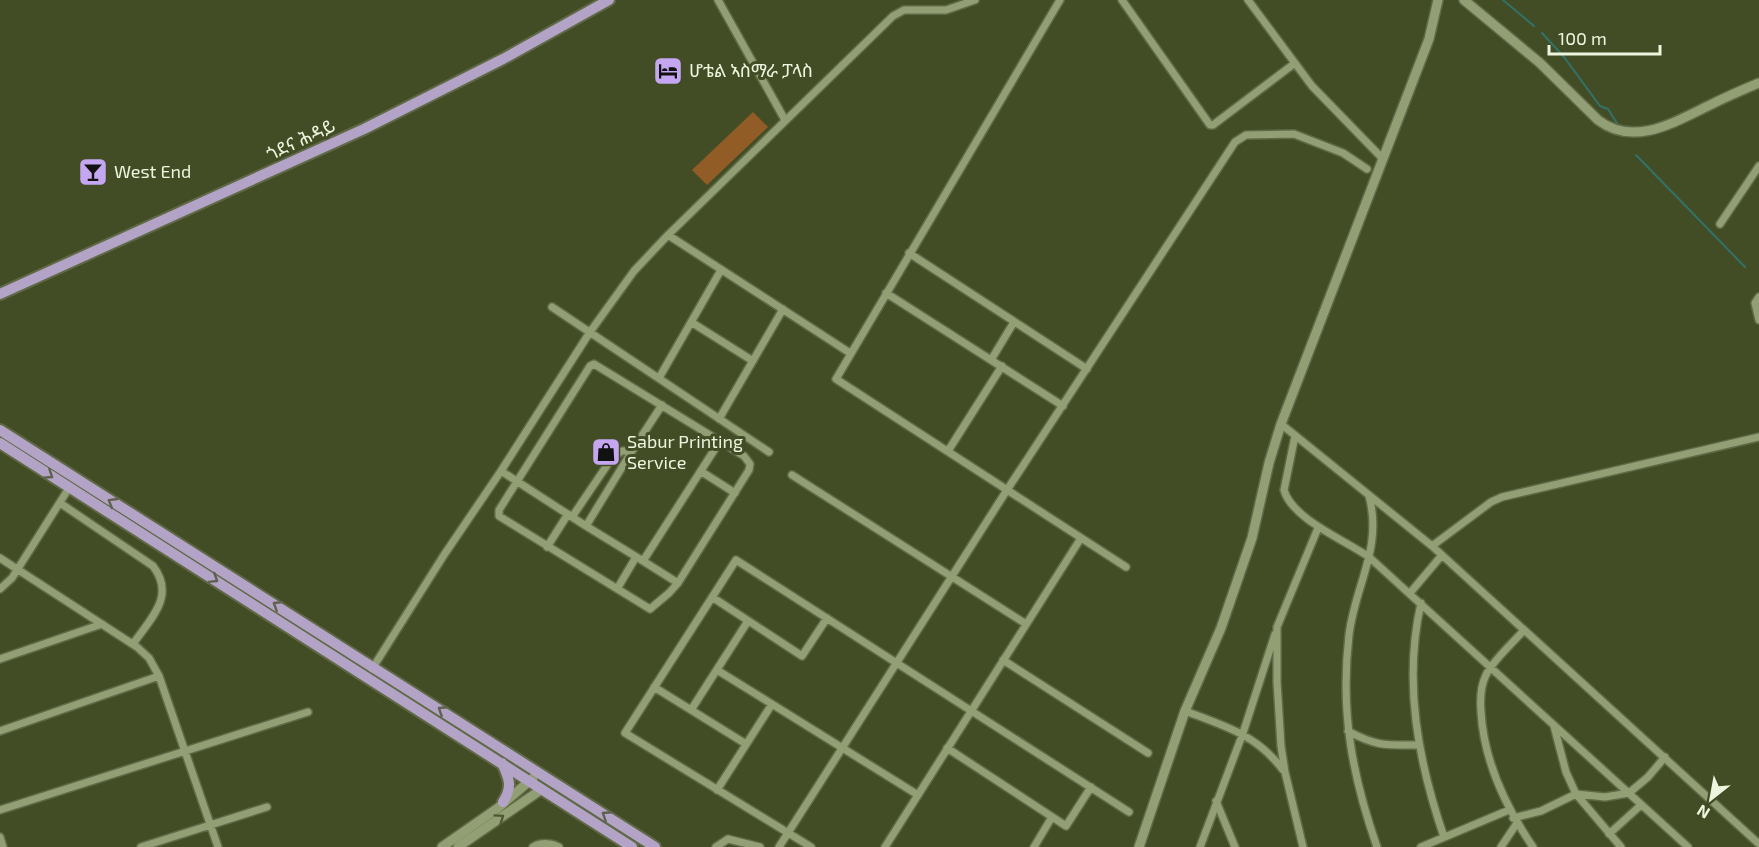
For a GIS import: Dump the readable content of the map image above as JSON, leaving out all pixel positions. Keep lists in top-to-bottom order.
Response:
{
  "streets": {
    "main road": ["ጎደና ሕዳይ"]
  },
  "places": {
    "hotel": ["ሆቴል ኣስማራ ፓላስ"],
    "bar": ["West End"],
    "shop": ["Sabur Printing Service"]
  },
  "scale_bar": "100 m",
  "north": "bottom left"
}
